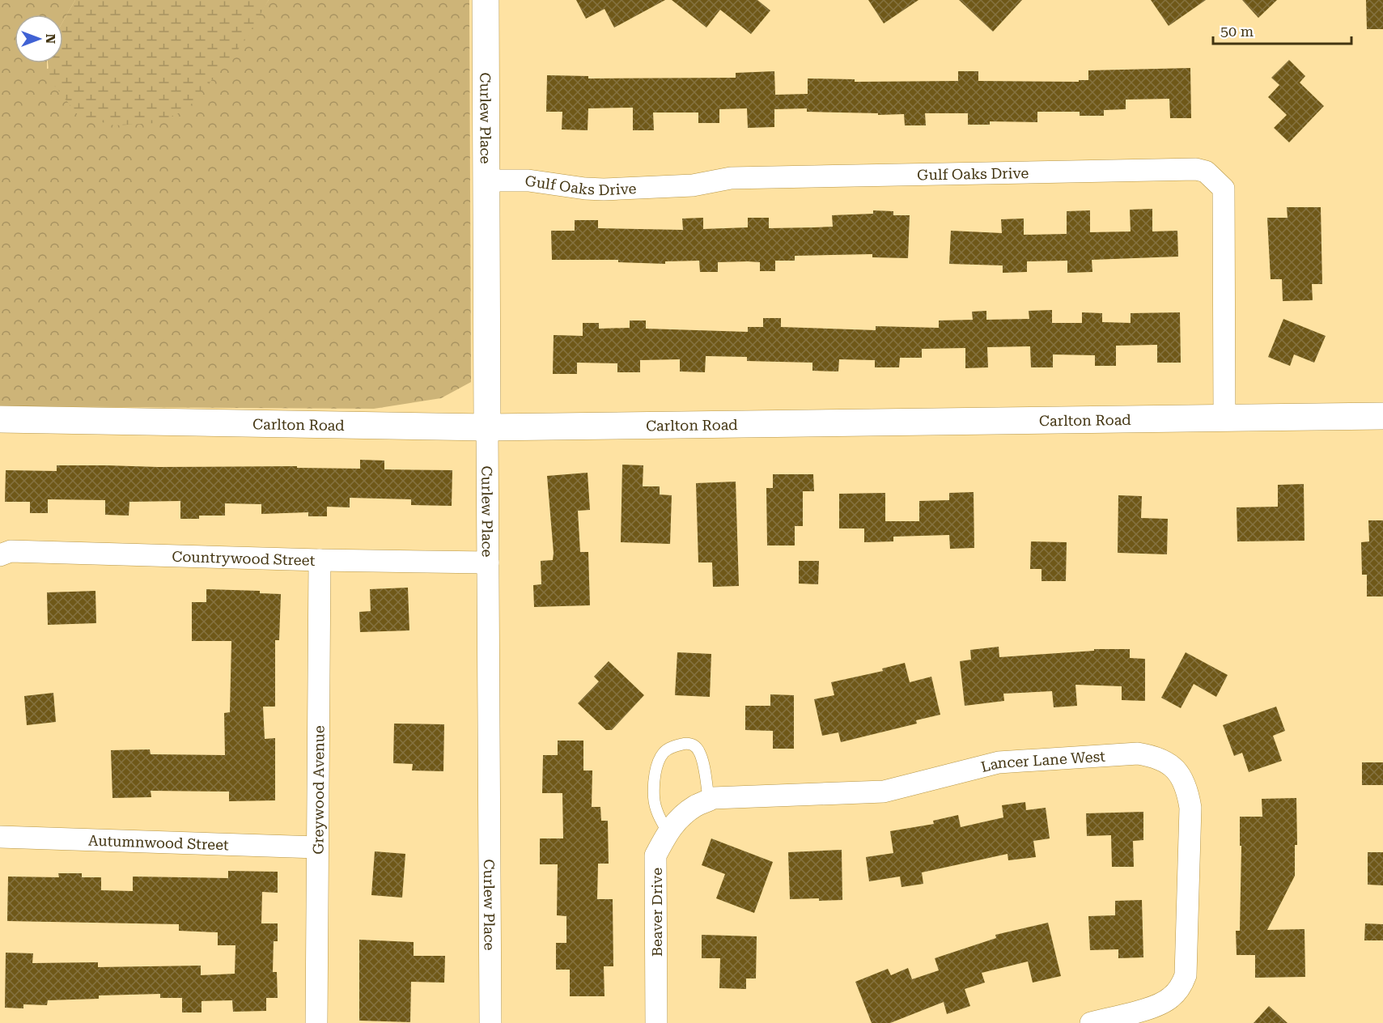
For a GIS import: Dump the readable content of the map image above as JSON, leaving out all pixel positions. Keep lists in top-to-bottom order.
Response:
{
  "streets": {
    "street": [
      "Curlew Place",
      "Gulf Oaks Drive",
      "Carlton Road",
      "Countrywood Street",
      "Lancer Lane West",
      "Greywood Avenue",
      "Autumnwood Street",
      "Beaver Drive"
    ]
  },
  "crossings": [
    ["Curlew Place", "Gulf Oaks Drive"],
    ["Curlew Place", "Carlton Road"],
    ["Curlew Place", "Countrywood Street"],
    ["Gulf Oaks Drive", "Carlton Road"],
    ["Countrywood Street", "Greywood Avenue"],
    ["Lancer Lane West", "Beaver Drive"],
    ["Greywood Avenue", "Autumnwood Street"]
  ],
  "scale_bar": "50 m",
  "north": "right"
}
